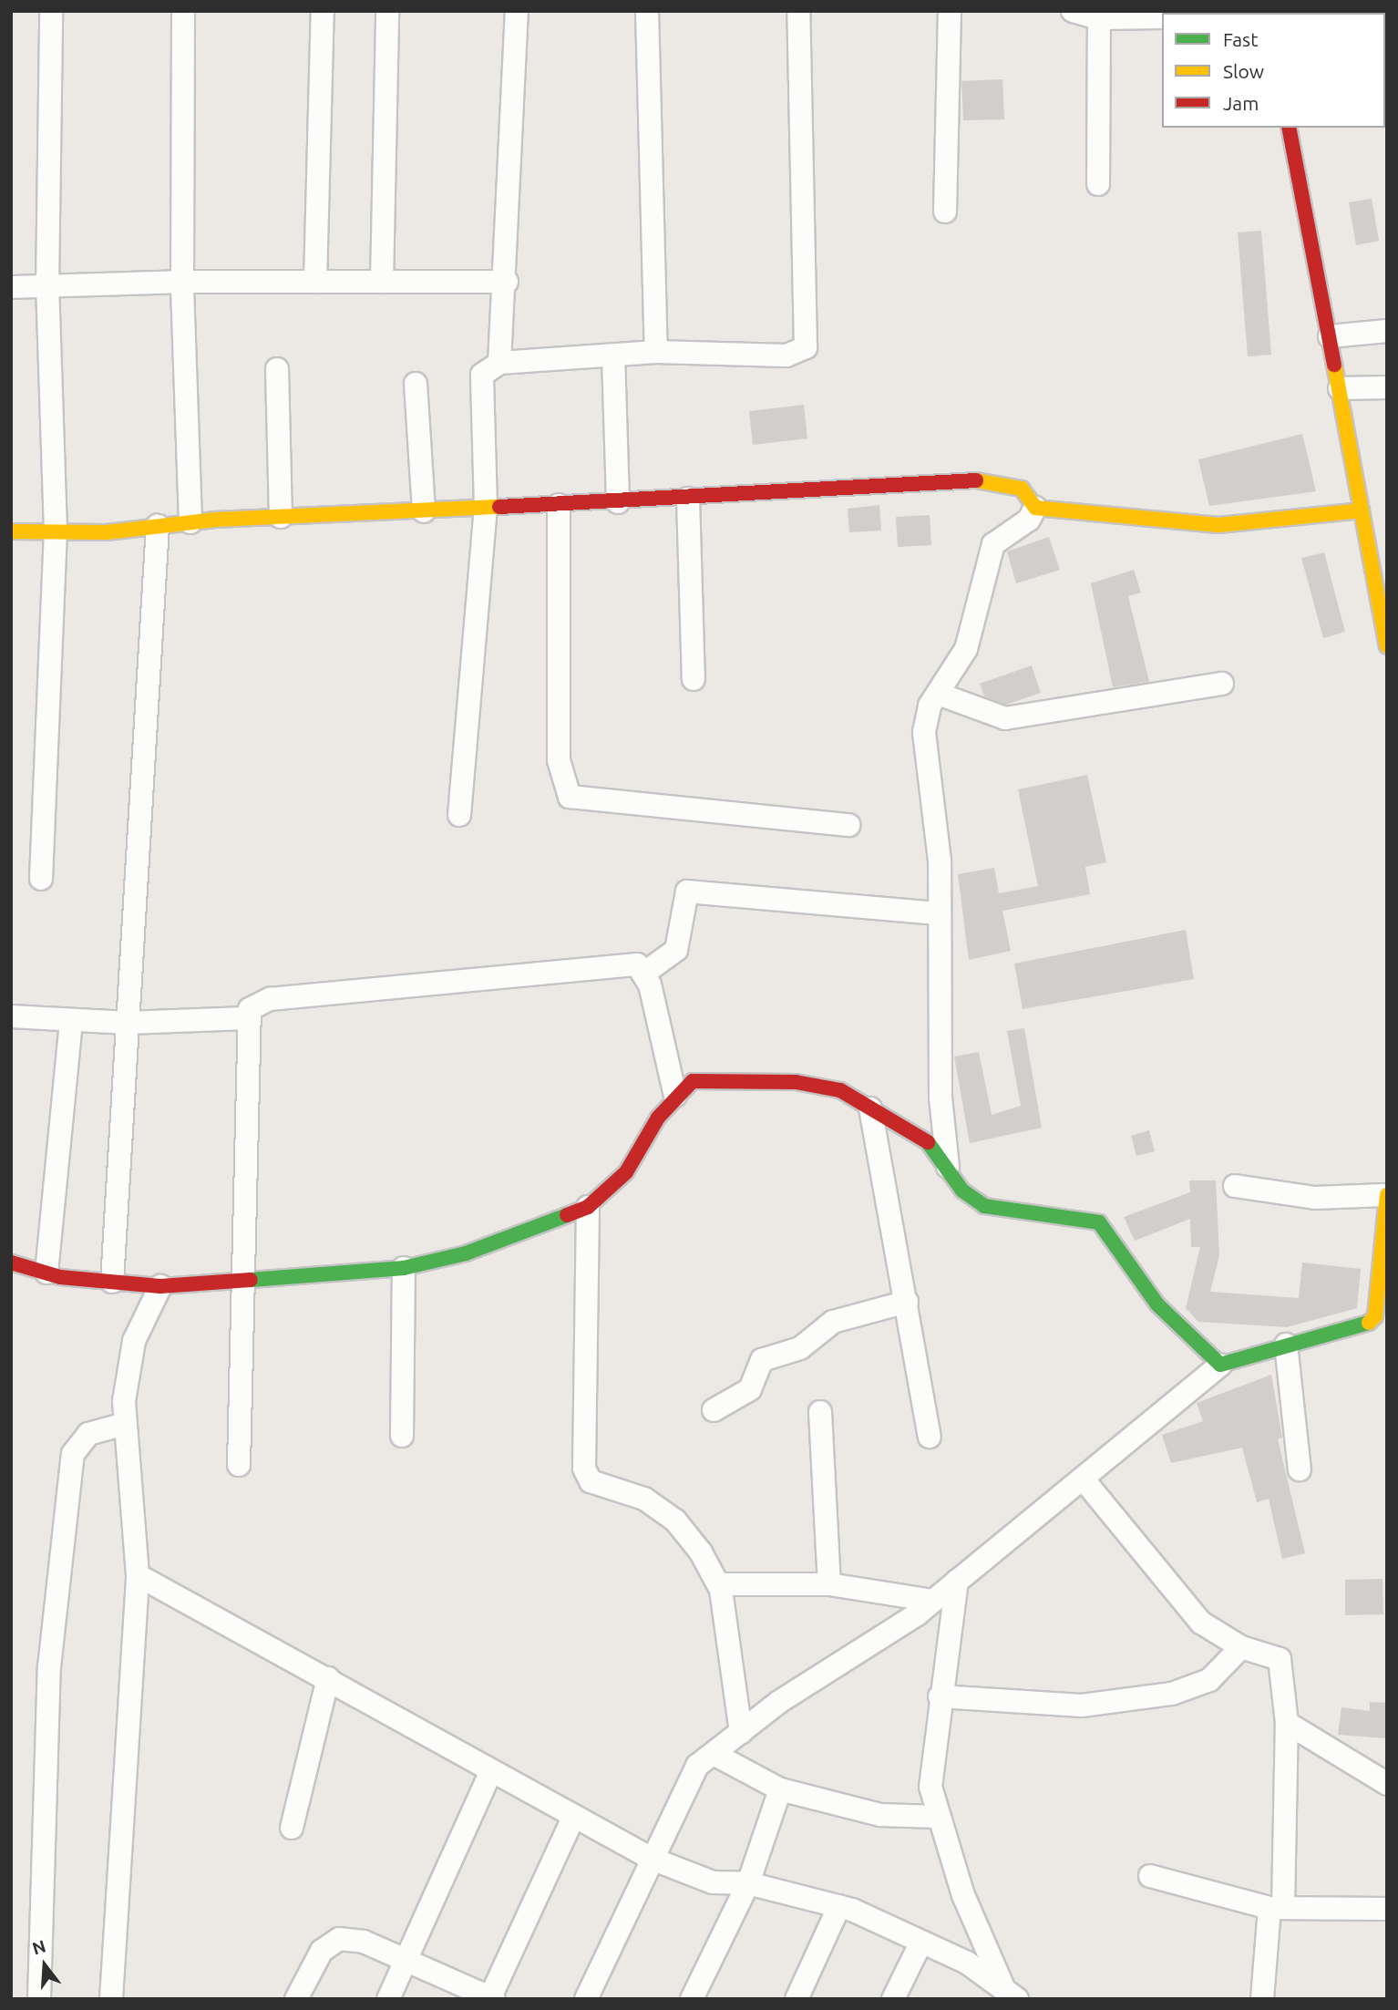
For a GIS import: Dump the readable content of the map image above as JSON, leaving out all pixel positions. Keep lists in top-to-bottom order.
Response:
{
  "legend": ["Fast", "Slow", "Jam"],
  "north": "top"
}
